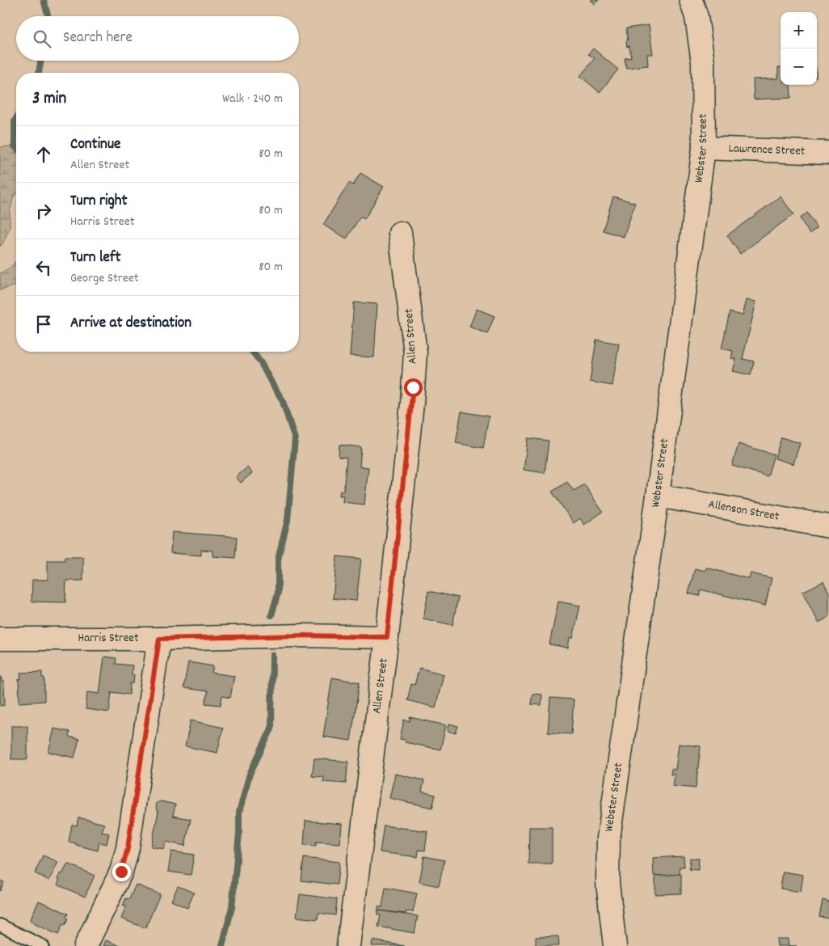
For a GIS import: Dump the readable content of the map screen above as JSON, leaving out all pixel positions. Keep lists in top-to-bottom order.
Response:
{
  "streets": {
    "street": [
      "Webster Street",
      "Lawrence Street",
      "Allen Street",
      "Allenson Street",
      "Harris Street"
    ]
  },
  "crossings": [
    ["Webster Street", "Lawrence Street"],
    ["Webster Street", "Allenson Street"],
    ["Allen Street", "Harris Street"]
  ],
  "page": {
    "map_buttons": ["+", "−"],
    "search": "Search here",
    "heading": ["3 min", "Walk · 240 m"],
    "list": [
      ["Continue", "Allen Street", "80 m"],
      ["Turn right", "Harris Street", "80 m"],
      ["Turn left", "George Street", "80 m"],
      "Arrive at destination"
    ]
  }
}
